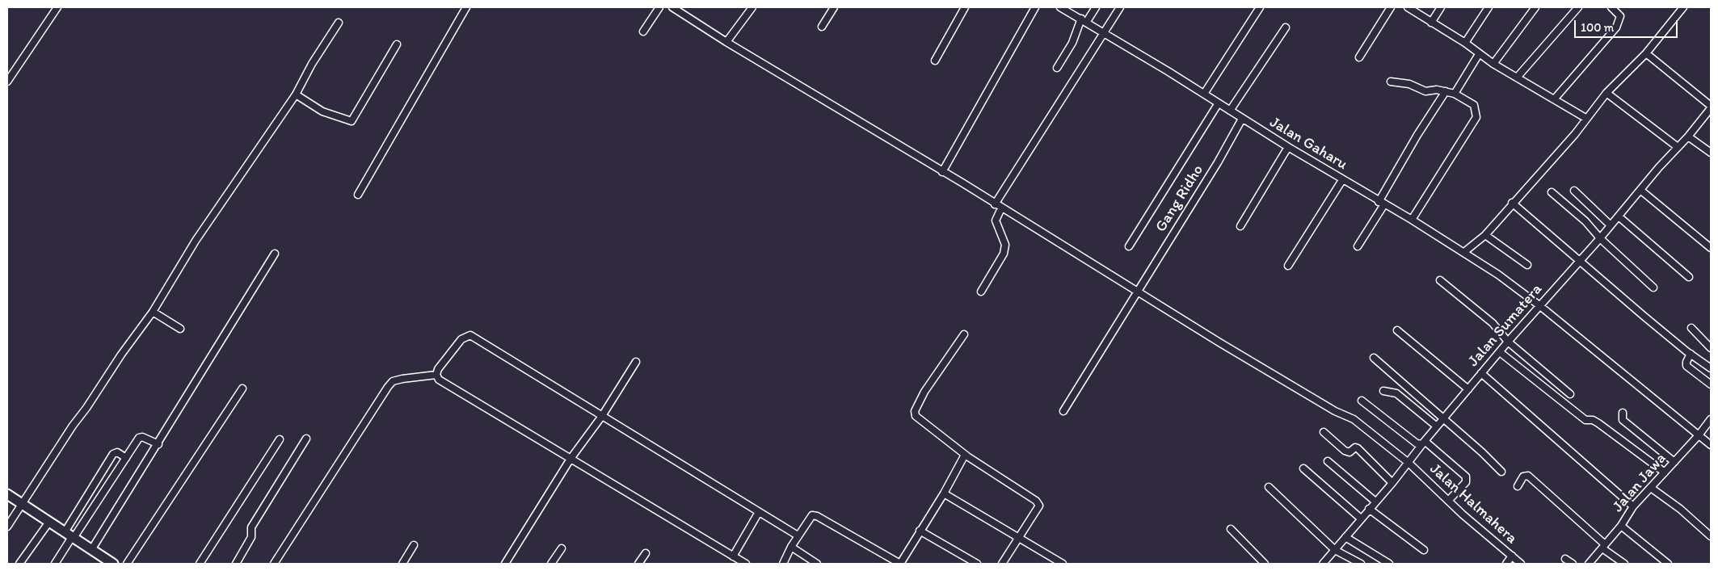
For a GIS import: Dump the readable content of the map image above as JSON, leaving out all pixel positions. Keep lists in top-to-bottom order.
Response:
{
  "streets": {
    "street": [
      "Jalan Gaharu",
      "Gang Ridho",
      "Jalan Sumatera",
      "Jalan Jawa",
      "Jalan Halmahera"
    ]
  },
  "crossings": [
    ["Jalan Gaharu", "Gang Ridho"],
    ["Jalan Gaharu", "Jalan Sumatera"],
    ["Jalan Gaharu", "Jalan Jawa"],
    ["Gang Ridho", "Jalan Halmahera"],
    ["Jalan Sumatera", "Jalan Halmahera"]
  ],
  "scale_bar": "100 m"
}
